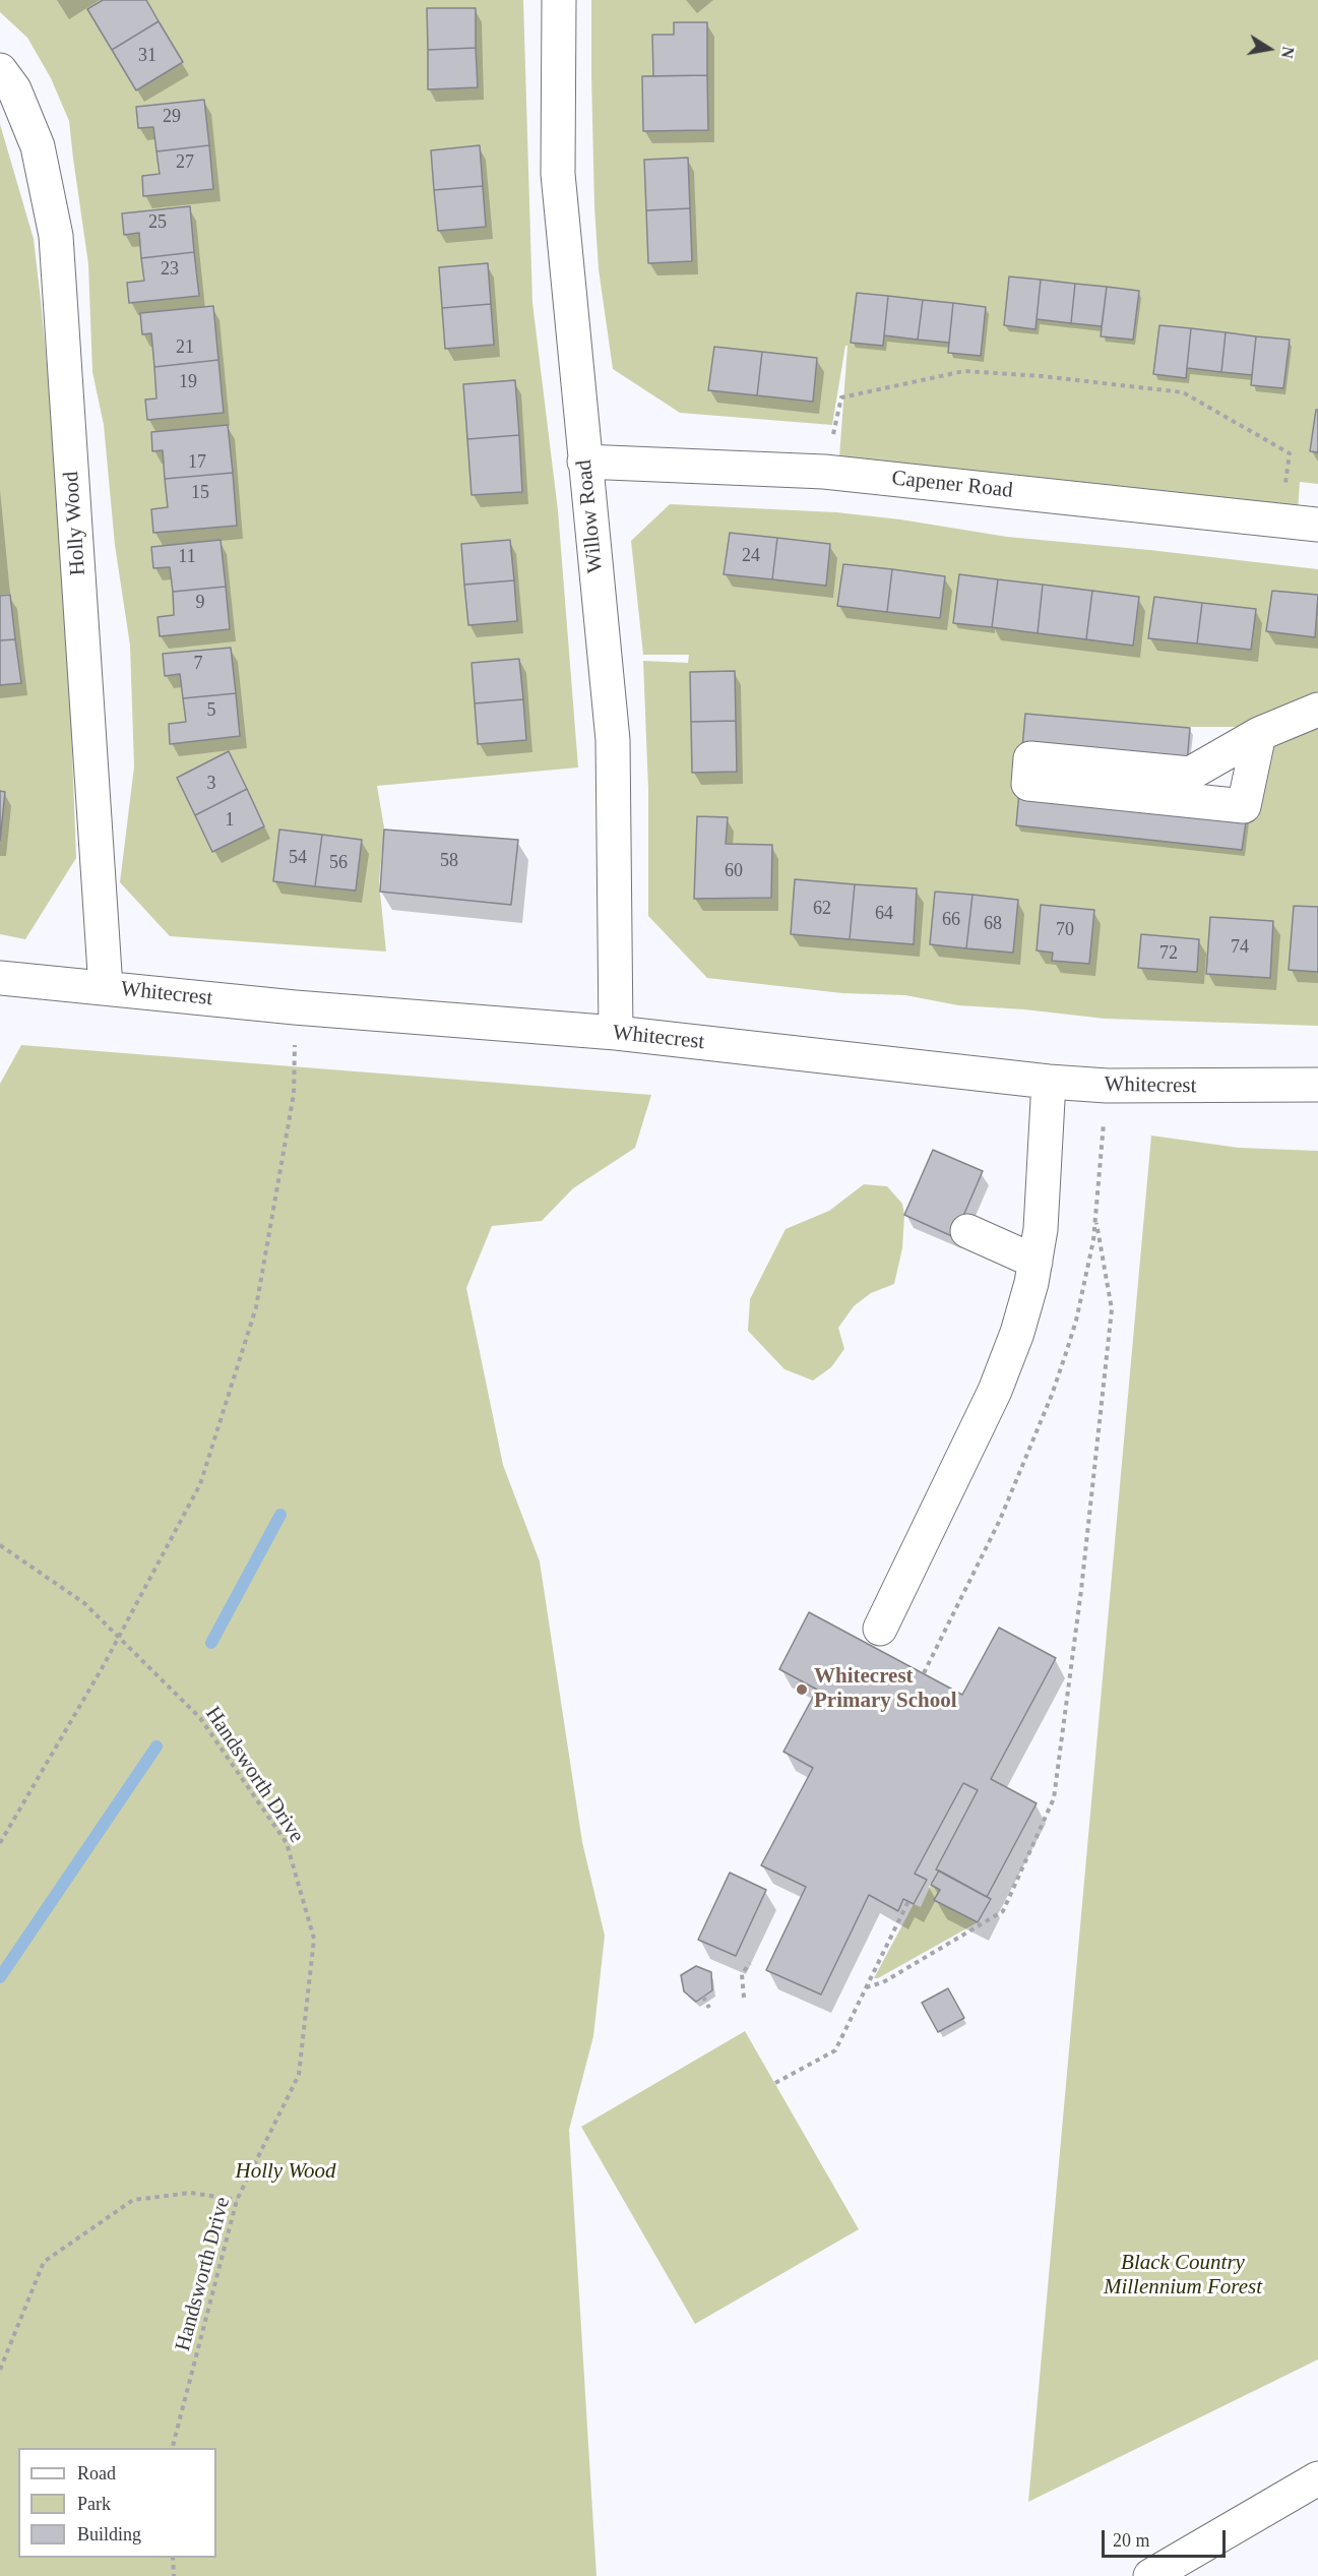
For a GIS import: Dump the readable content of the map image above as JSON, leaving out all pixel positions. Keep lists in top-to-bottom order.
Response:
{
  "streets": {
    "main road": [
      "Capener Road",
      "Willow Road",
      "Holly Wood",
      "Whitecrest"
    ],
    "path": ["Handsworth Drive"]
  },
  "crossings": [
    ["Capener Road", "Willow Road"],
    ["Willow Road", "Whitecrest"],
    ["Holly Wood", "Whitecrest"]
  ],
  "parks": ["Holly Wood", "Black Country Millennium Forest"],
  "places": ["Whitecrest Primary School"],
  "house_numbers": [
    "31",
    "29",
    "27",
    "25",
    "23",
    "21",
    "19",
    "17",
    "15",
    "24",
    "11",
    "9",
    "7",
    "5",
    "3",
    "1",
    "54",
    "58",
    "56",
    "60",
    "62",
    "64",
    "66",
    "68",
    "70",
    "74",
    "72"
  ],
  "legend": ["Road", "Park", "Building"],
  "scale_bar": "20 m",
  "north": "right"
}
